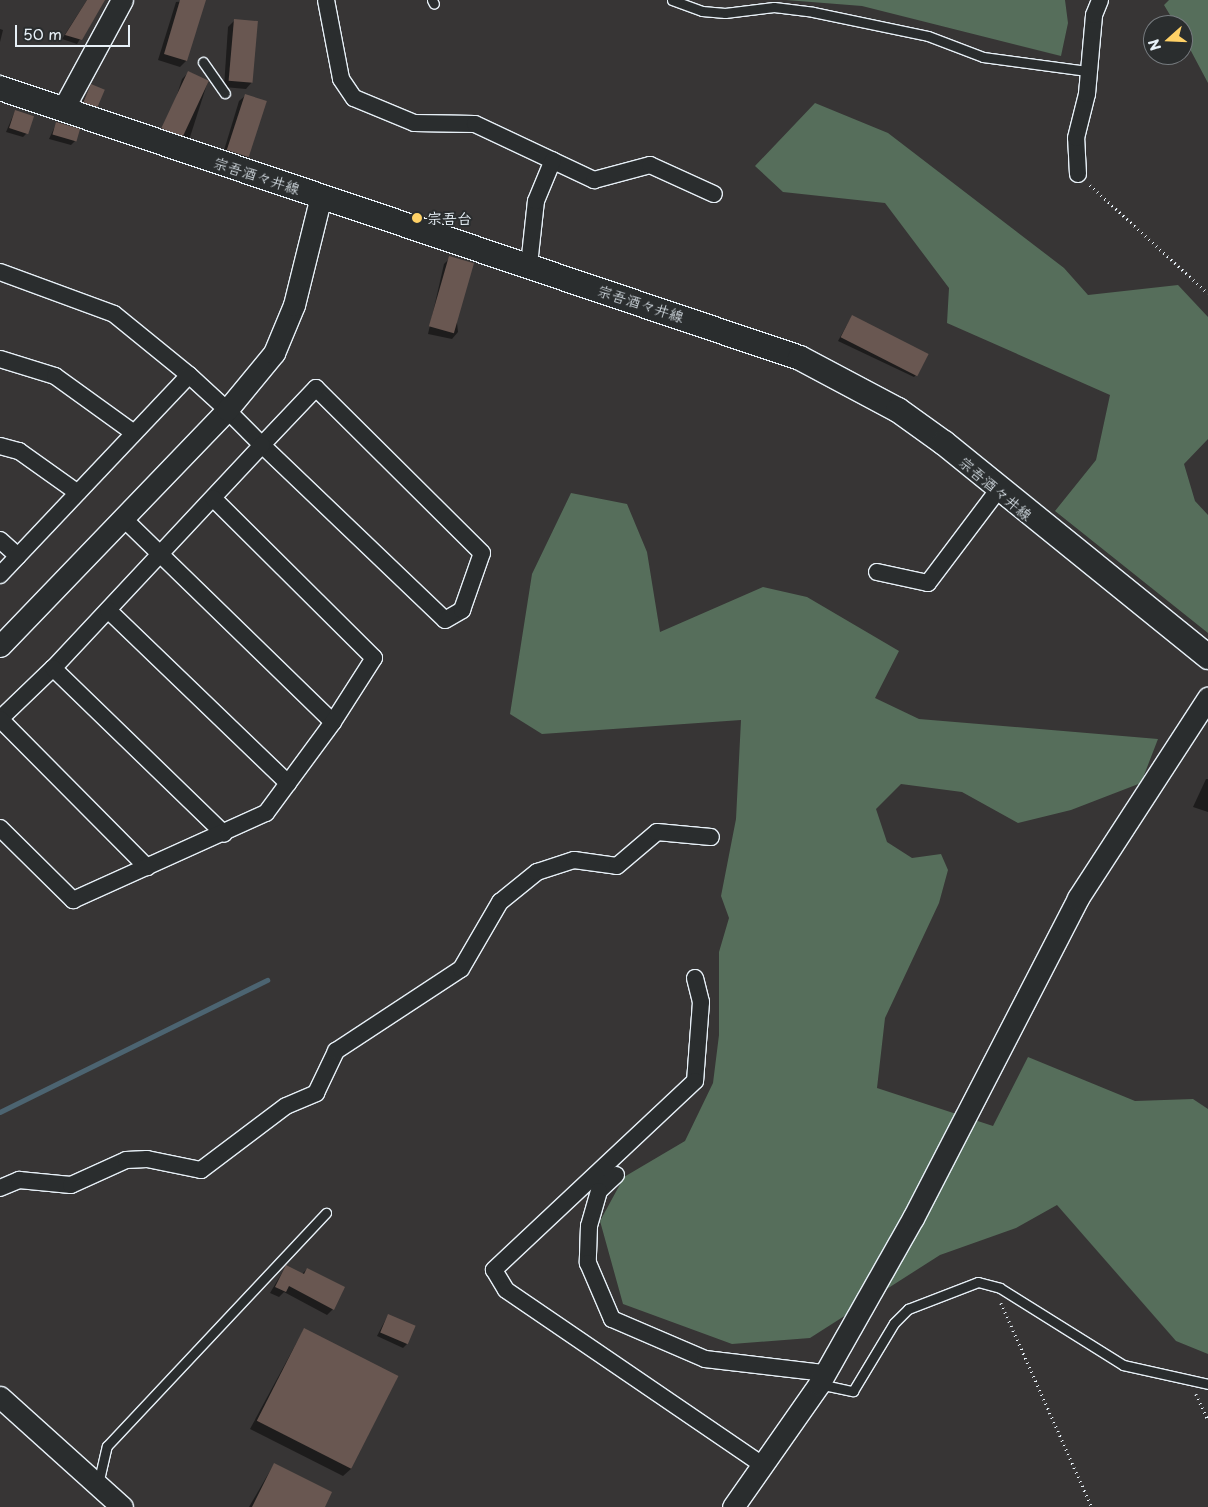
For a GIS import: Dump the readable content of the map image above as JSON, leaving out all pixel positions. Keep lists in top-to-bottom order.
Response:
{
  "streets": {
    "main road": ["宗吾酒々井線"]
  },
  "places": ["宗吾台"],
  "scale_bar": "50 m",
  "north": "left"
}
